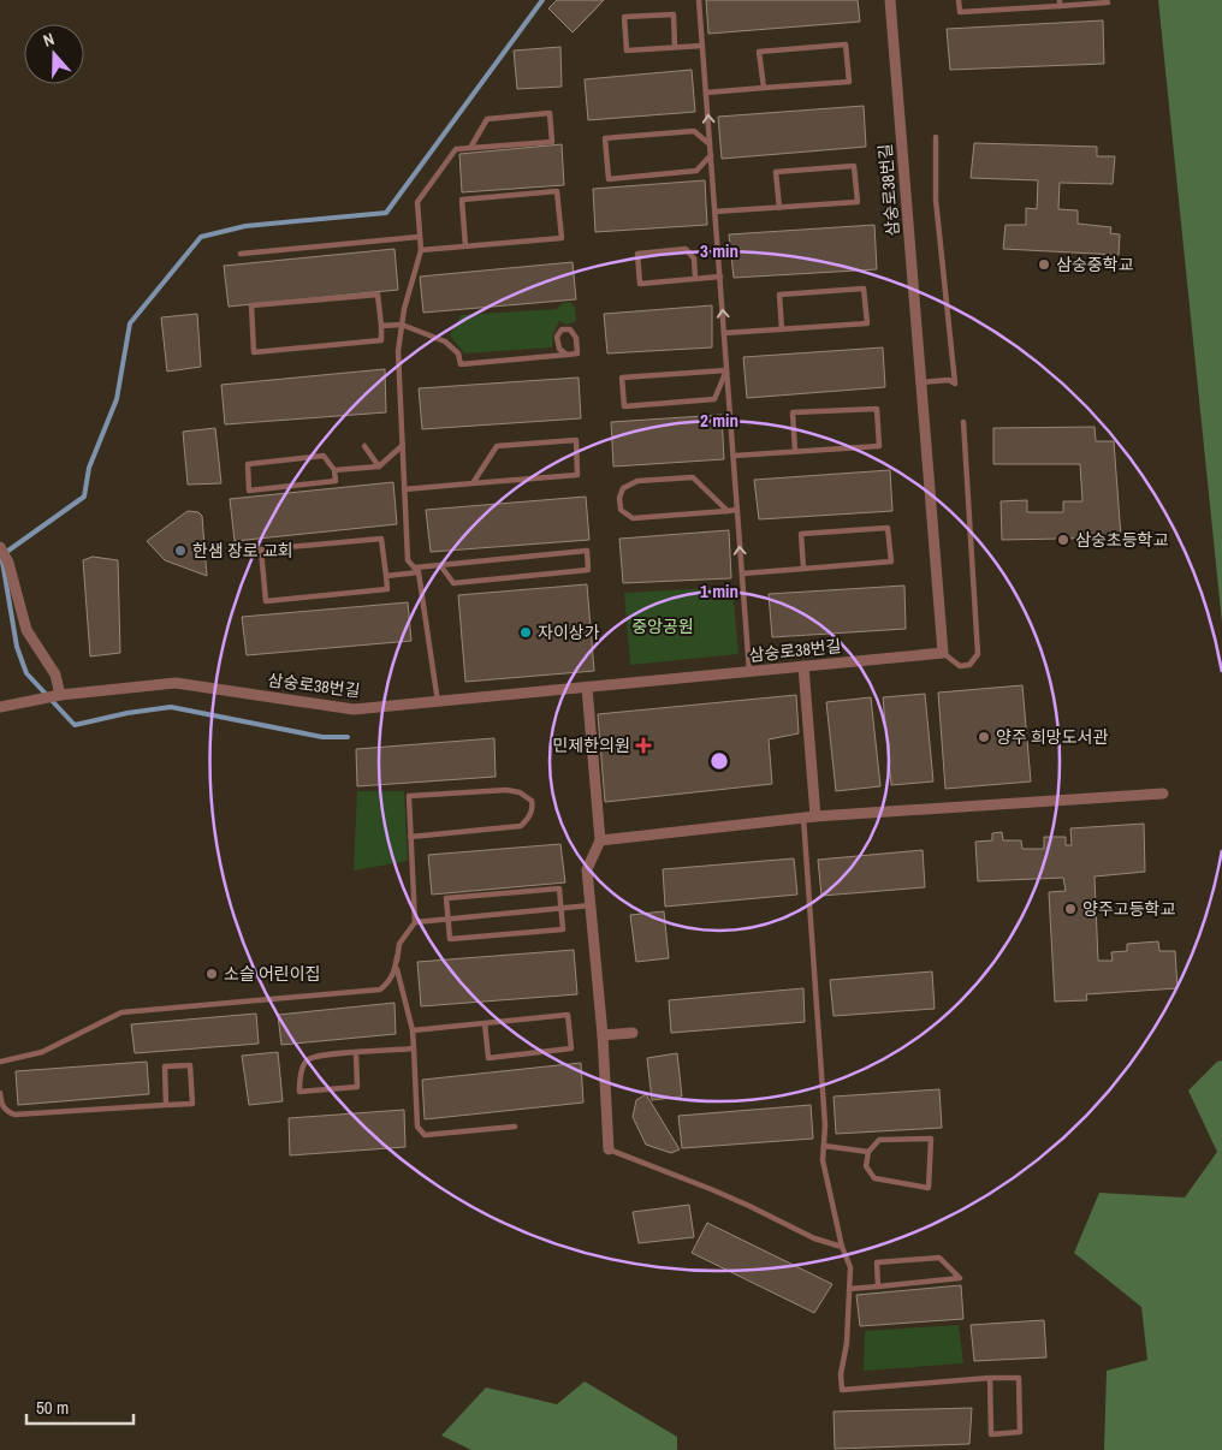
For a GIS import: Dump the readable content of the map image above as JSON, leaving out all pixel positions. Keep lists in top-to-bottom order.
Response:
{
  "streets": {
    "street": ["삼숭로38번길"]
  },
  "parks": ["중앙공원"],
  "places": {
    "other": [
      "삼숭중학교",
      "삼숭초등학교",
      "한샘 장로 교회",
      "자이상가",
      "양주 희망도서관",
      "양주고등학교",
      "소슬 어린이집"
    ],
    "health": ["민제한의원"]
  },
  "scale_bar": "50 m",
  "north": "top",
  "rings": ["3 min", "2 min", "1 min"]
}
